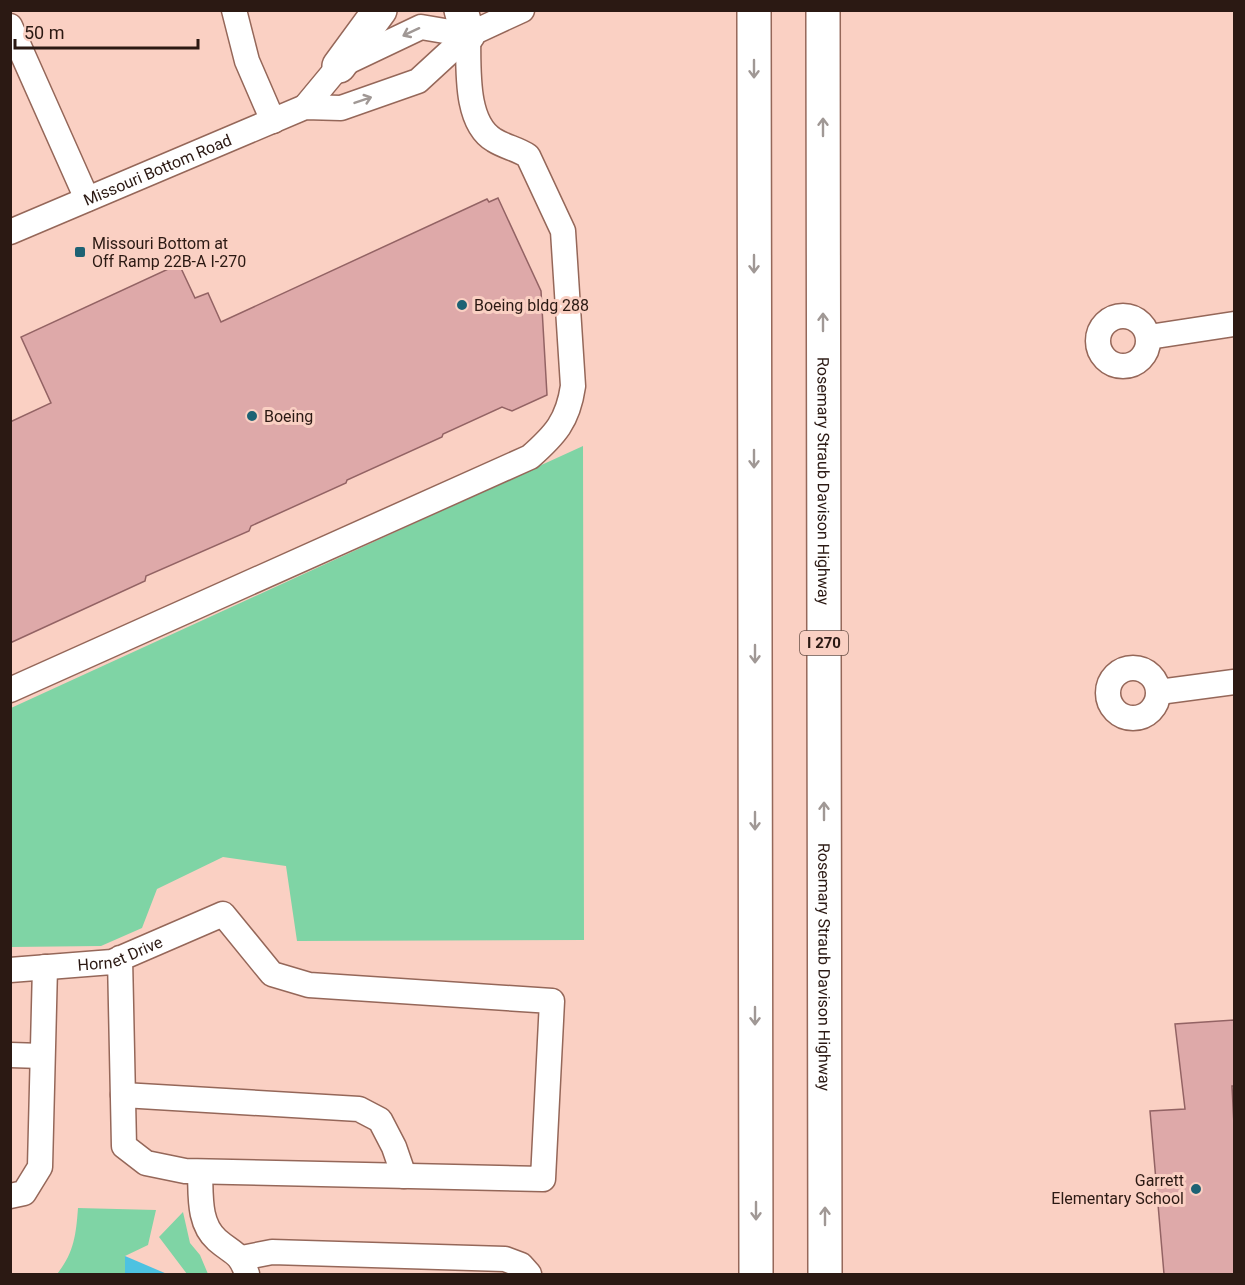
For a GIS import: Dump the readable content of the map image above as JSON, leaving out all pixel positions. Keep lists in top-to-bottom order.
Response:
{
  "streets": {
    "highway": ["Rosemary Straub Davison Highway", "I 270"],
    "street": ["Missouri Bottom Road", "Hornet Drive"]
  },
  "places": {
    "transit": ["Missouri Bottom at Off Ramp 22B-A I-270"],
    "other": ["Boeing bldg 288", "Boeing", "Garrett Elementary School"]
  },
  "scale_bar": "50 m"
}
